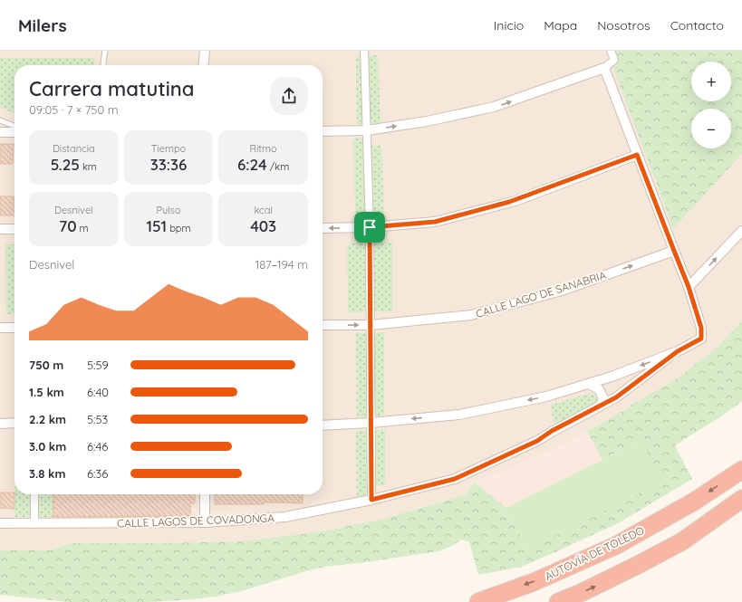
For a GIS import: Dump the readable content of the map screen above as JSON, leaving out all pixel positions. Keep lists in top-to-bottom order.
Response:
{
  "streets": {
    "highway": ["AUTOVÍA DE TOLEDO"],
    "street": ["CALLE LAGO DE SANABRIA", "CALLE LAGOS DE COVADONGA"]
  },
  "one_way": ["CALLE LAGO DE SANABRIA"],
  "page": {
    "header": "Milers",
    "nav": [
      "Inicio",
      "Mapa",
      "Nosotros",
      "Contacto"
    ],
    "map_buttons": ["+", "−"],
    "heading": ["Carrera matutina", "09:05 · 7 × 750 m"],
    "stats": [
      ["Distancia", "5.25 km"],
      ["Tiempo", "33:36"],
      ["Ritmo", "6:24 /km"],
      ["Desnivel", "70 m"],
      ["Pulso", "151 bpm"],
      ["kcal", "403"]
    ],
    "chart": ["Desnivel", "187–194 m"],
    "list": [
      {
        "name": "750 m",
        "note": "5:59"
      },
      {
        "name": "1.5 km",
        "note": "6:40"
      },
      {
        "name": "2.2 km",
        "note": "5:53"
      },
      {
        "name": "3.0 km",
        "note": "6:46"
      },
      {
        "name": "3.8 km",
        "note": "6:36"
      }
    ]
  }
}
